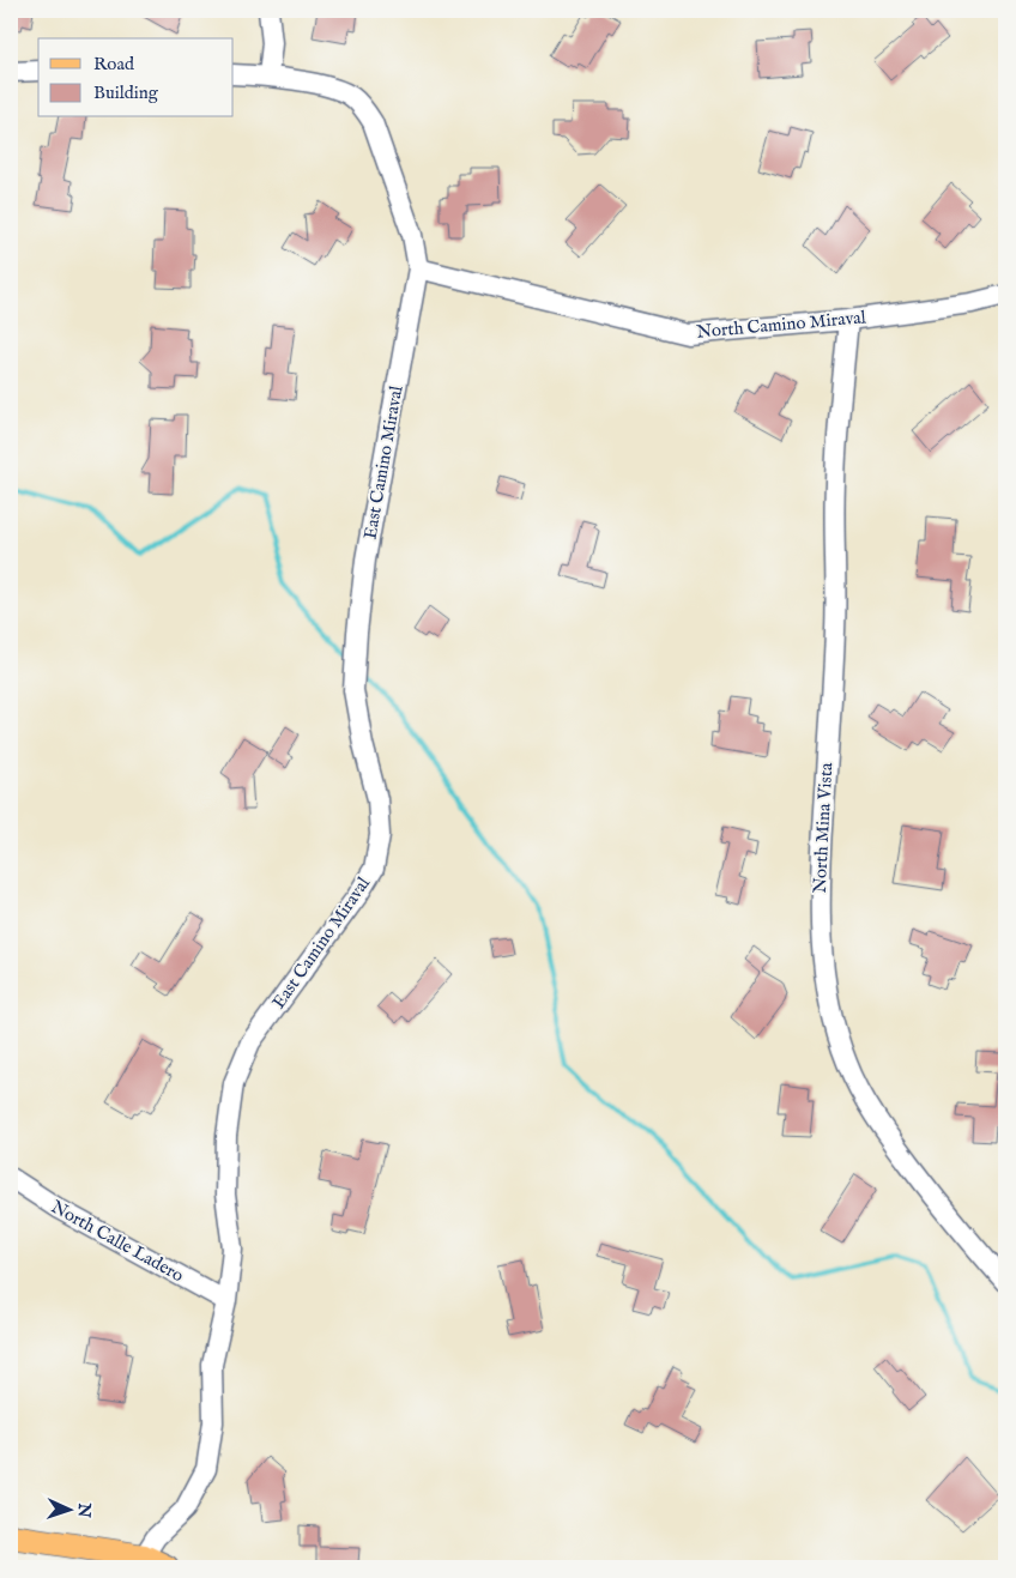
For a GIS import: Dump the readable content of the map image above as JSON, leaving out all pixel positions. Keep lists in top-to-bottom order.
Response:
{
  "streets": {
    "street": [
      "North Camino Miraval",
      "East Camino Miraval",
      "North Mina Vista",
      "North Calle Ladero"
    ]
  },
  "crossings": [
    ["North Camino Miraval", "East Camino Miraval"],
    ["North Camino Miraval", "North Mina Vista"],
    ["East Camino Miraval", "North Calle Ladero"]
  ],
  "legend": ["Road", "Building"],
  "north": "right"
}
